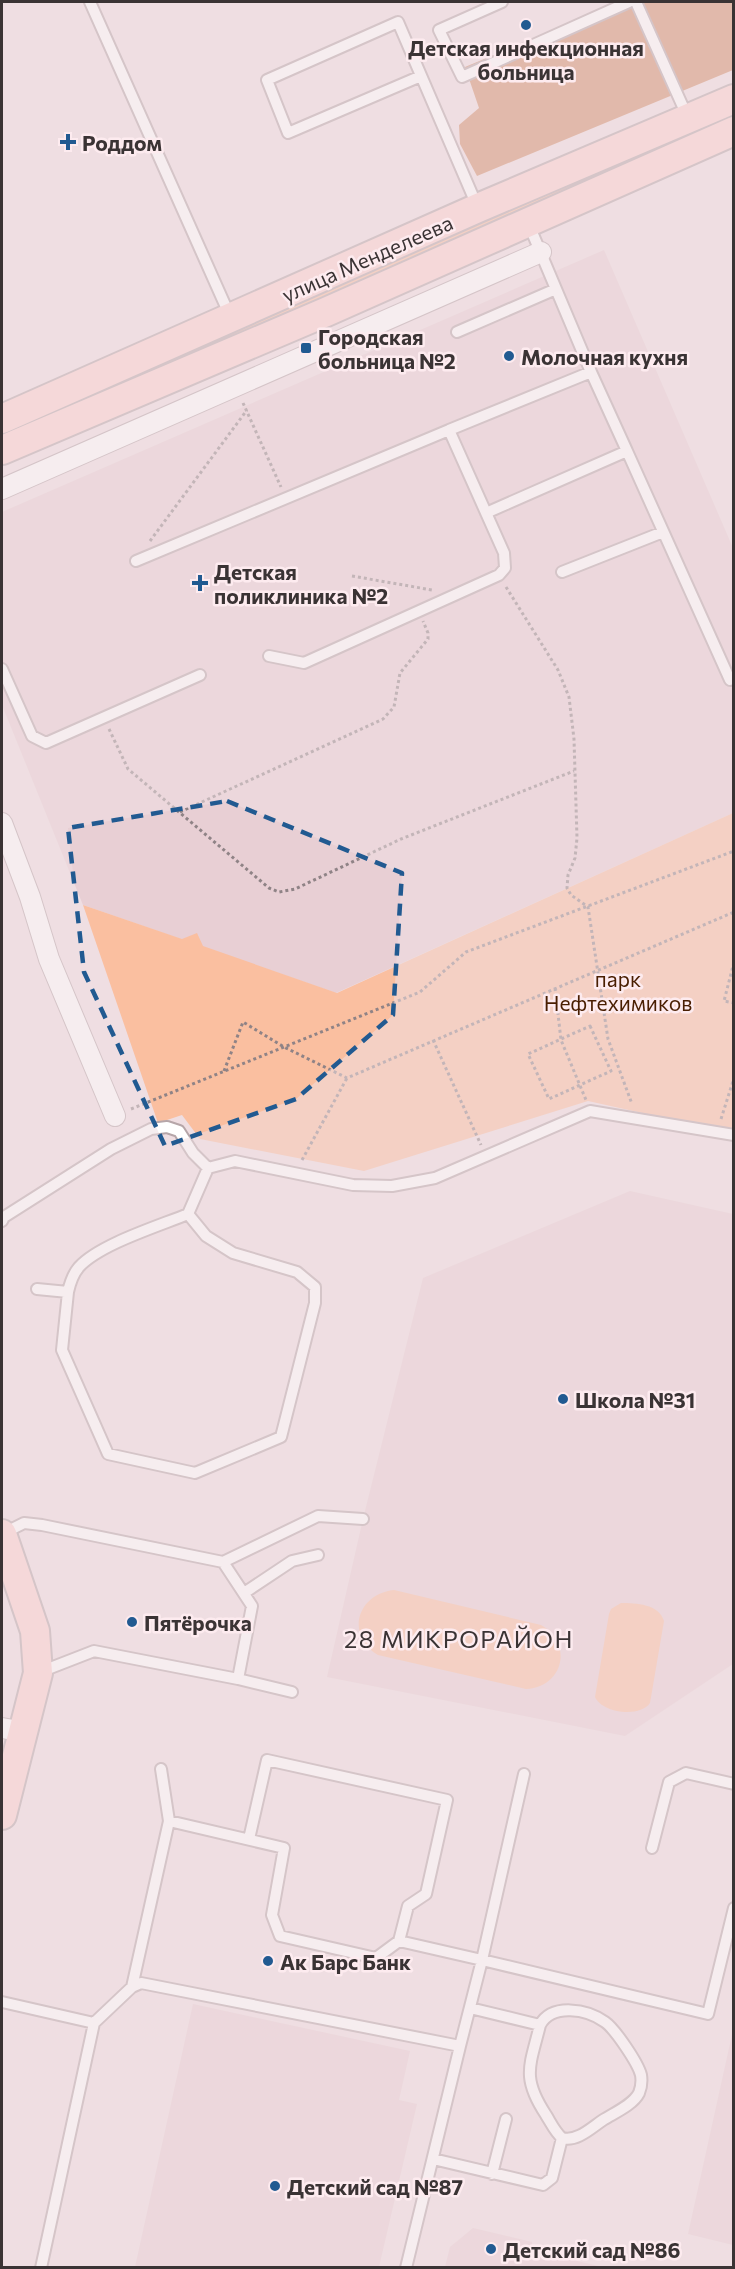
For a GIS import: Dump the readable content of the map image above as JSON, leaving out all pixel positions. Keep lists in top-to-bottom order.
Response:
{
  "streets": {
    "street": ["улица Менделеева"]
  },
  "districts": ["28 МИКРОРАЙОН"],
  "parks": ["парк Нефтехимиков"],
  "places": {
    "other": [
      "Детская инфекционная больница",
      "Молочная кухня",
      "Школа №31",
      "Пятёрочка",
      "Ак Барс Банк",
      "Детский сад №87",
      "Детский сад №86"
    ],
    "health": ["Роддом", "Детская поликлиника №2"],
    "transit": ["Городская больница №2"]
  }
}
